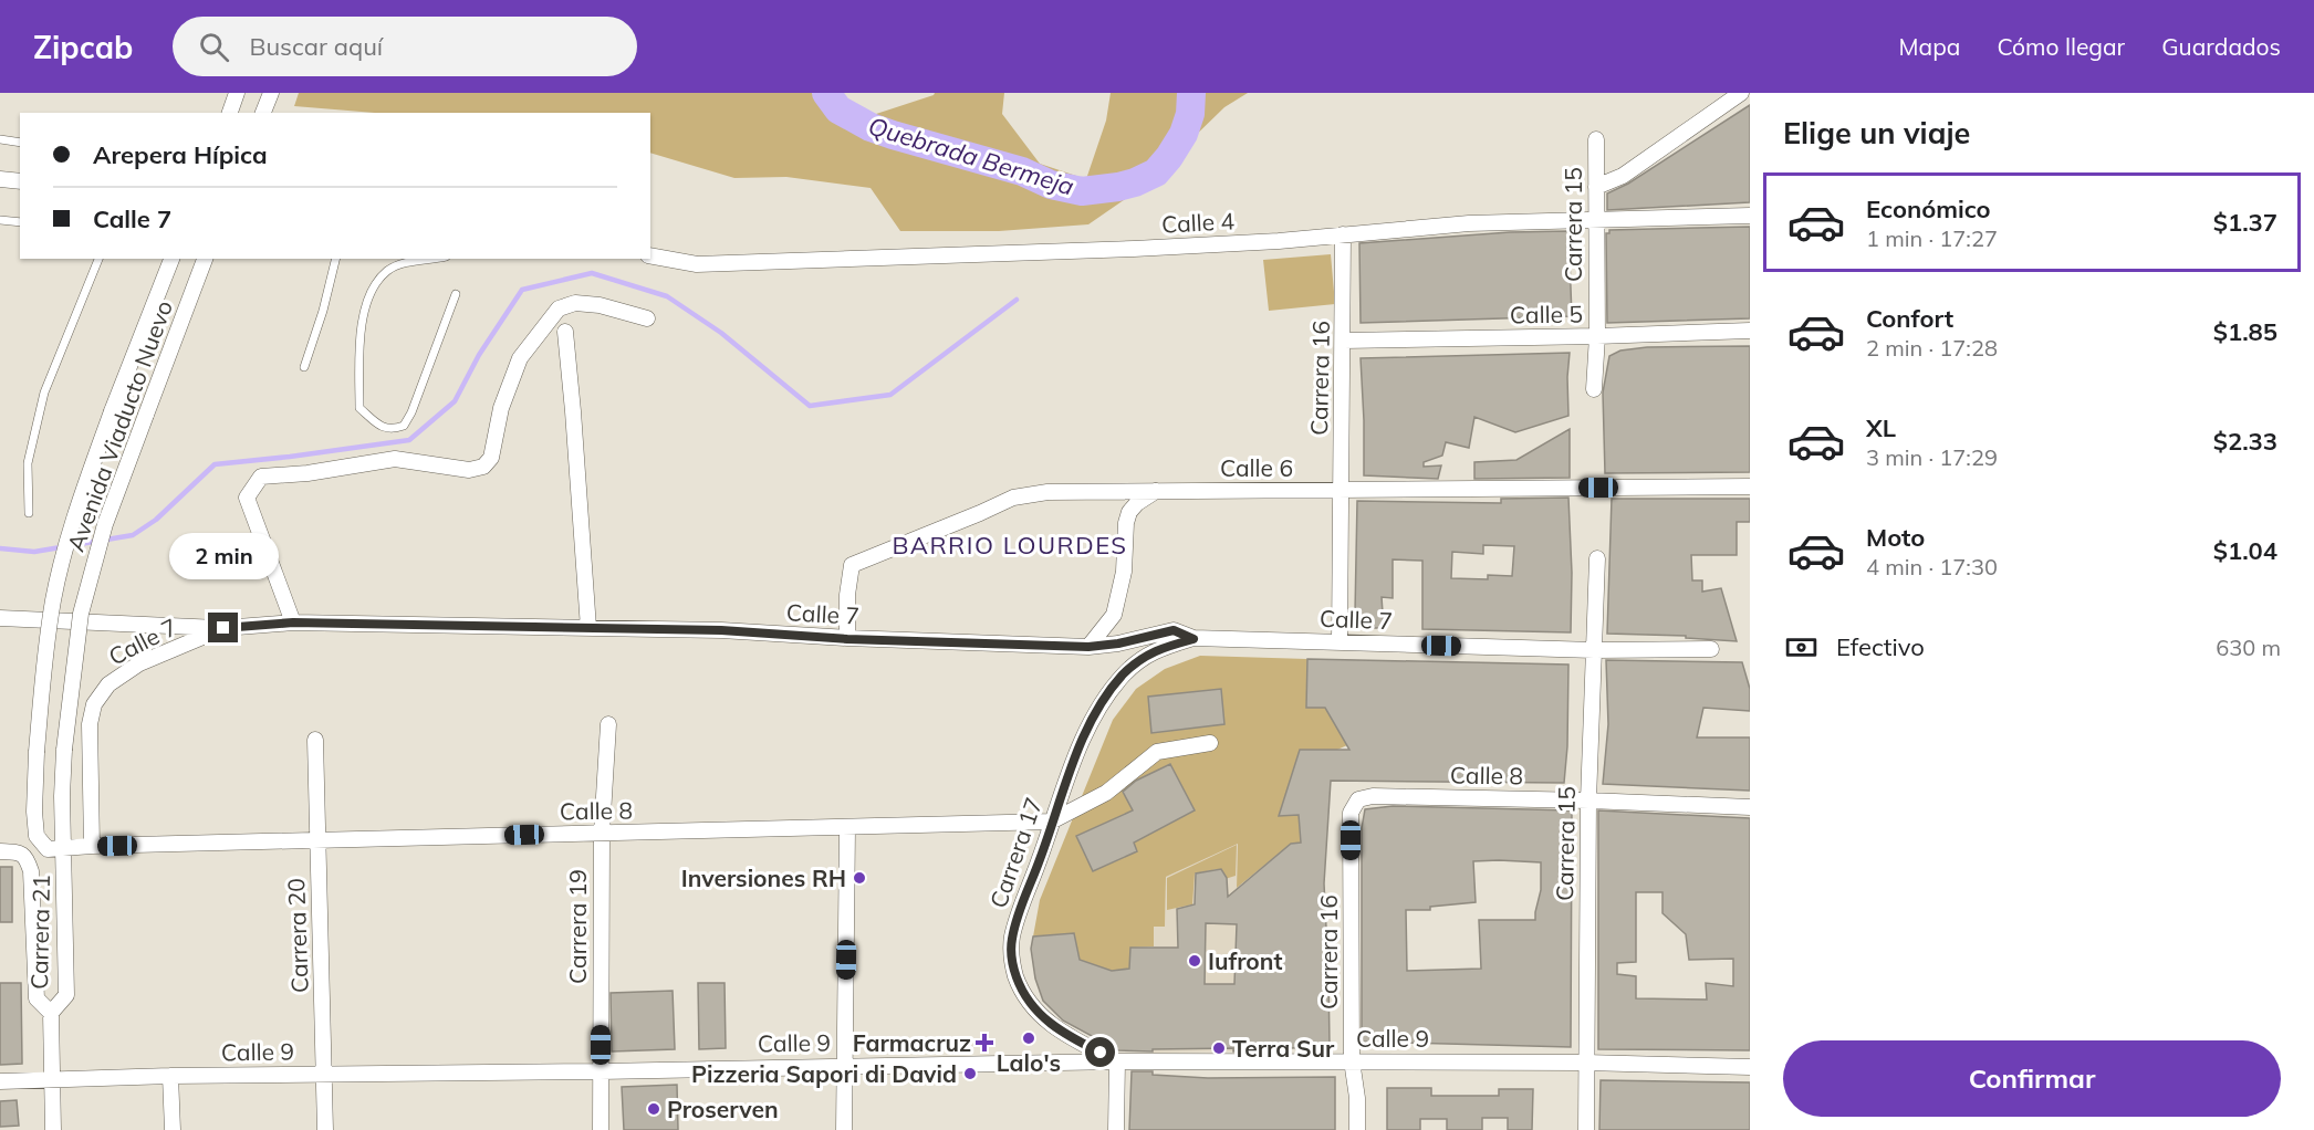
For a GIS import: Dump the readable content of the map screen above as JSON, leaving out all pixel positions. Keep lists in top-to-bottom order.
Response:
{
  "streets": {
    "street": [
      "Calle 4",
      "Carrera 15",
      "Calle 5",
      "Carrera 16",
      "Avenida Viaducto Nuevo",
      "Calle 6",
      "Calle 7",
      "Calle 8",
      "Carrera 17",
      "Carrera 19",
      "Carrera 21",
      "Carrera 20",
      "Calle 9"
    ]
  },
  "crossings": [
    ["Calle 4", "Carrera 15"],
    ["Calle 4", "Carrera 16"],
    ["Carrera 15", "Calle 5"],
    ["Carrera 15", "Calle 7"],
    ["Carrera 15", "Calle 8"],
    ["Carrera 15", "Calle 9"],
    ["Calle 5", "Carrera 16"],
    ["Carrera 16", "Calle 6"],
    ["Carrera 16", "Calle 7"],
    ["Carrera 16", "Calle 8"],
    ["Carrera 16", "Calle 9"],
    ["Avenida Viaducto Nuevo", "Calle 8"],
    ["Avenida Viaducto Nuevo", "Carrera 21"],
    ["Calle 6", "Calle 7"],
    ["Calle 7", "Calle 8"],
    ["Calle 7", "Carrera 17"],
    ["Calle 8", "Carrera 17"],
    ["Calle 8", "Carrera 19"],
    ["Calle 8", "Carrera 21"],
    ["Calle 8", "Carrera 20"],
    ["Carrera 17", "Calle 9"],
    ["Carrera 19", "Calle 9"],
    ["Carrera 21", "Calle 9"],
    ["Carrera 20", "Calle 9"]
  ],
  "districts": ["BARRIO LOURDES"],
  "water": ["Quebrada Bermeja"],
  "places": {
    "other": [
      "Inversiones RH",
      "Iufront",
      "Lalo's",
      "Terra Sur",
      "Pizzeria Sapori di David",
      "Proserven"
    ],
    "health": ["Farmacruz"]
  },
  "page": {
    "header": "Zipcab",
    "search": "Buscar aquí",
    "nav": ["Mapa", "Cómo llegar", "Guardados"],
    "heading": "Elige un viaje",
    "banner": ["Arepera Hípica", "Calle 7"],
    "list": [
      {
        "name": "Económico",
        "note": "1 min · 17:27",
        "value": "$1.37"
      },
      {
        "name": "Confort",
        "note": "2 min · 17:28",
        "value": "$1.85"
      },
      {
        "name": "XL",
        "note": "3 min · 17:29",
        "value": "$2.33"
      },
      {
        "name": "Moto",
        "note": "4 min · 17:30",
        "value": "$1.04"
      }
    ],
    "bubble": "2 min",
    "pay": ["Efectivo", "630 m"],
    "buttons": "Confirmar"
  }
}
